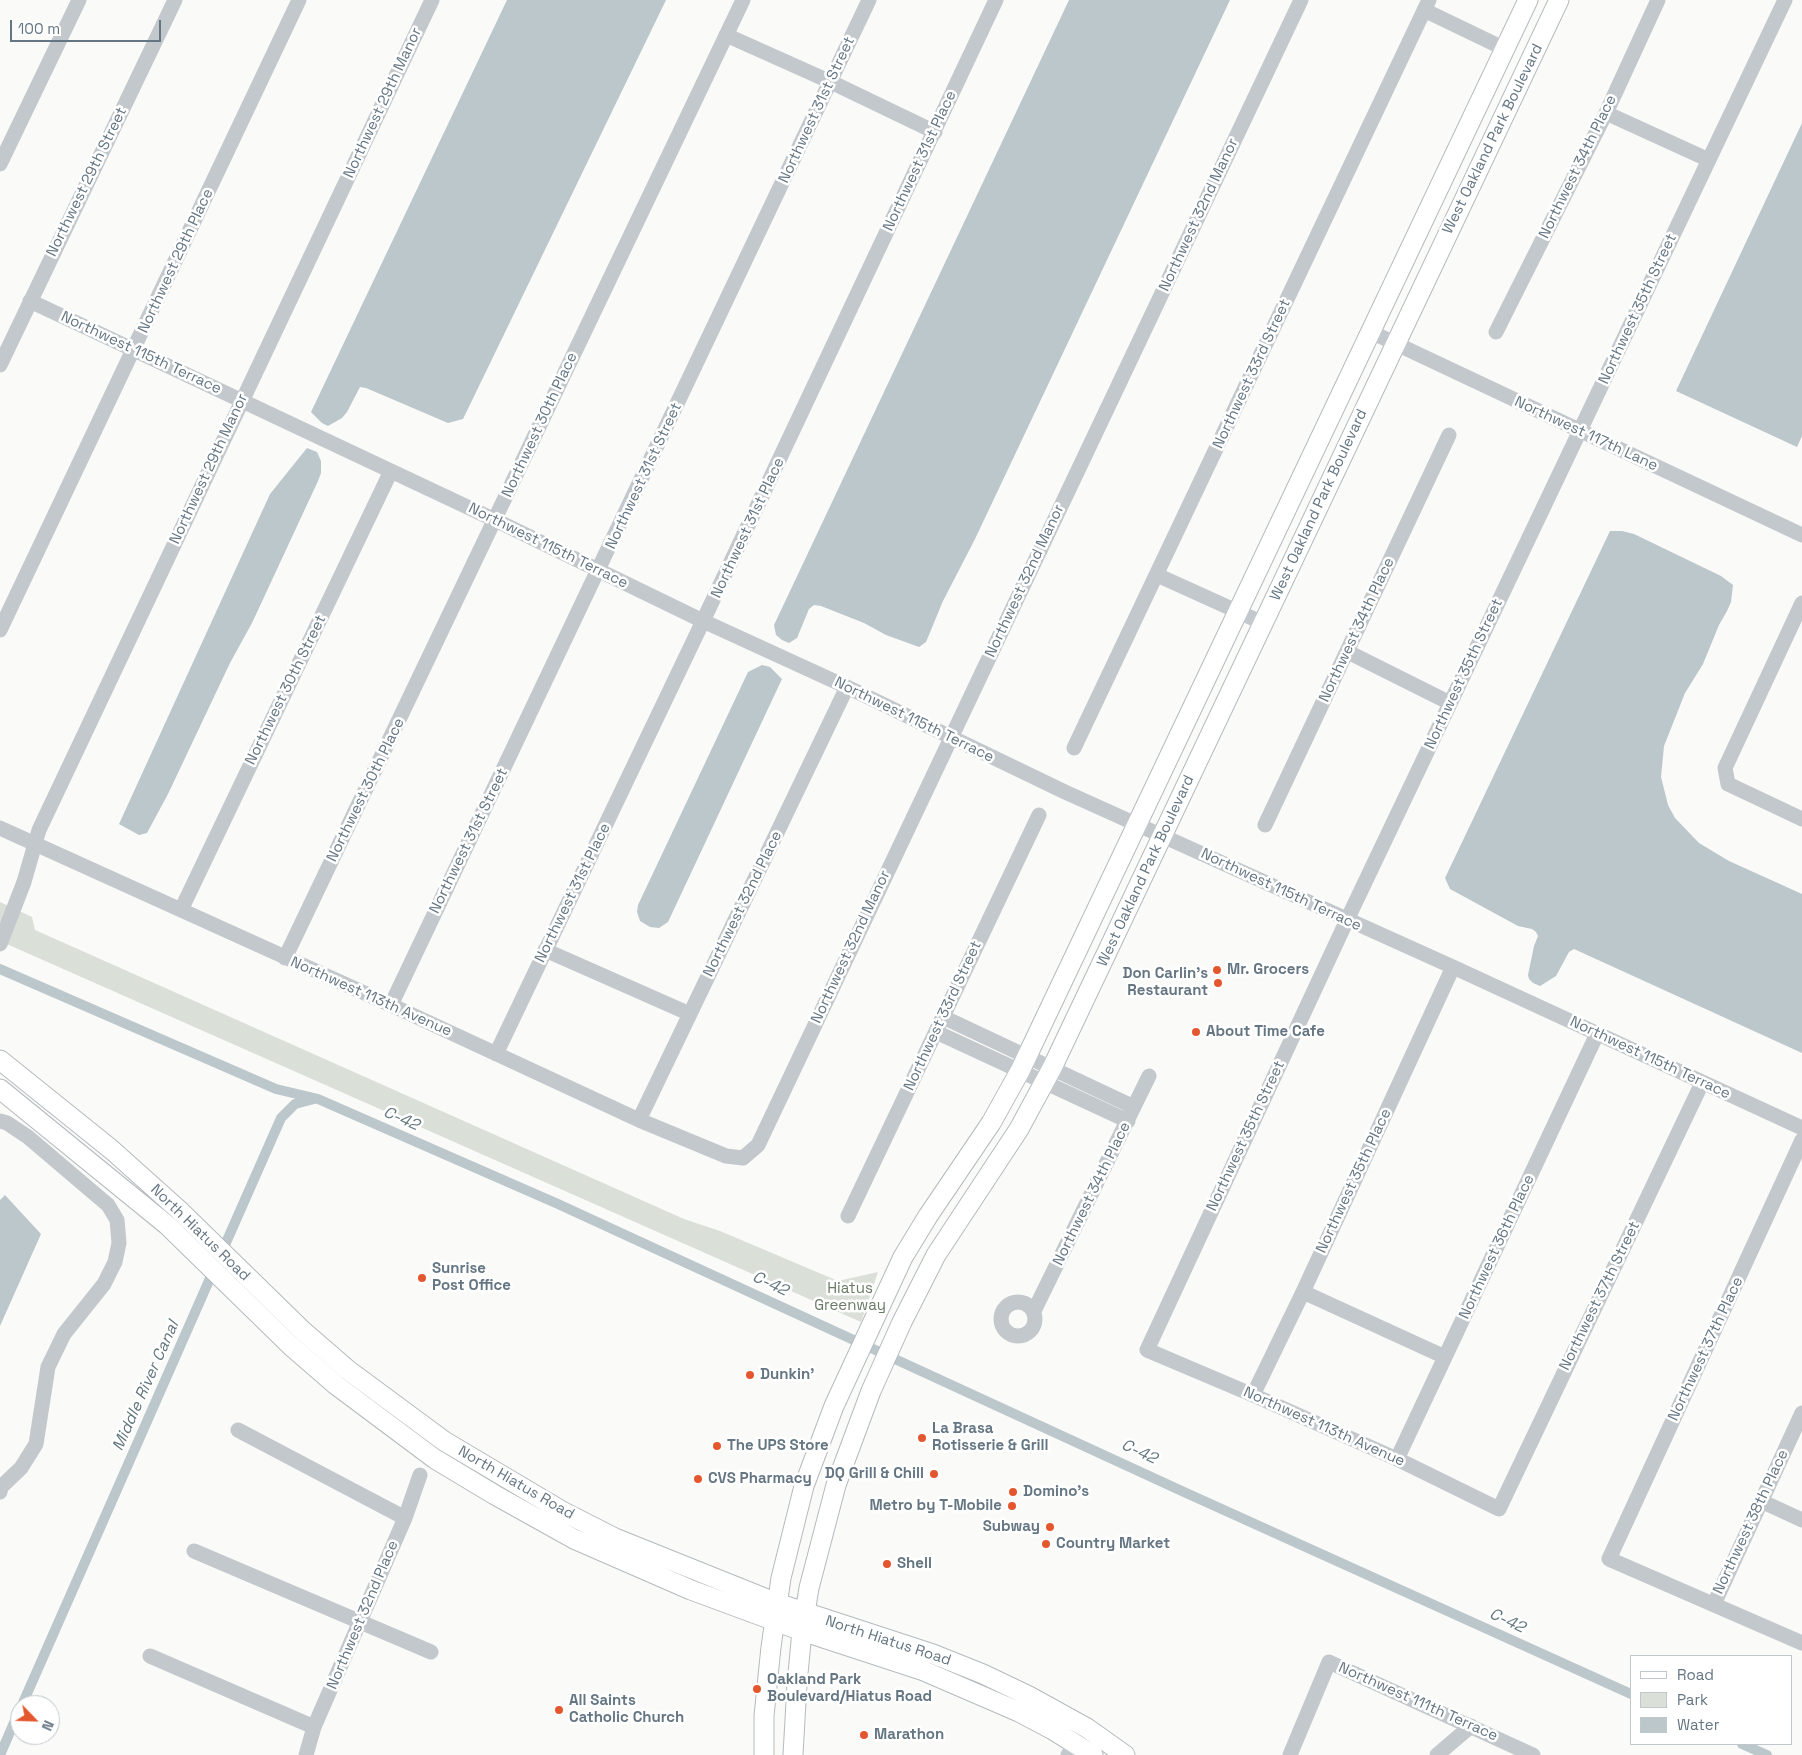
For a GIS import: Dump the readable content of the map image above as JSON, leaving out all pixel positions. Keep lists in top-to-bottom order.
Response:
{
  "streets": {
    "main road": ["West Oakland Park Boulevard", "North Hiatus Road"],
    "street": [
      "Northwest 29th Manor",
      "Northwest 31st Street",
      "Northwest 31st Place",
      "Northwest 34th Place",
      "Northwest 29th Street",
      "Northwest 32nd Manor",
      "Northwest 29th Place",
      "Northwest 35th Street",
      "Northwest 115th Terrace",
      "Northwest 33rd Street",
      "Northwest 30th Place",
      "Northwest 117th Lane",
      "Northwest 30th Street",
      "Northwest 32nd Place",
      "Northwest 113th Avenue",
      "Northwest 35th Place",
      "Northwest 36th Place",
      "Northwest 37th Street",
      "Northwest 37th Place",
      "Northwest 38th Place",
      "Northwest 111th Terrace"
    ]
  },
  "crossings": [
    ["Northwest 29th Manor", "Northwest 115th Terrace"],
    ["Northwest 29th Manor", "Northwest 113th Avenue"],
    ["Northwest 31st Street", "Northwest 115th Terrace"],
    ["Northwest 31st Street", "Northwest 113th Avenue"],
    ["West Oakland Park Boulevard", "Northwest 115th Terrace"],
    ["West Oakland Park Boulevard", "Northwest 117th Lane"],
    ["West Oakland Park Boulevard", "North Hiatus Road"],
    ["Northwest 31st Place", "Northwest 115th Terrace"],
    ["Northwest 31st Place", "Northwest 113th Avenue"],
    ["Northwest 29th Street", "Northwest 115th Terrace"],
    ["Northwest 32nd Manor", "Northwest 115th Terrace"],
    ["Northwest 32nd Manor", "Northwest 113th Avenue"],
    ["Northwest 29th Place", "Northwest 115th Terrace"],
    ["Northwest 35th Street", "Northwest 115th Terrace"],
    ["Northwest 35th Street", "Northwest 117th Lane"],
    ["Northwest 35th Street", "Northwest 113th Avenue"],
    ["Northwest 115th Terrace", "Northwest 30th Place"],
    ["Northwest 115th Terrace", "Northwest 30th Street"],
    ["Northwest 115th Terrace", "Northwest 32nd Place"],
    ["Northwest 115th Terrace", "Northwest 35th Place"],
    ["Northwest 115th Terrace", "Northwest 36th Place"],
    ["Northwest 115th Terrace", "Northwest 37th Street"],
    ["Northwest 30th Place", "Northwest 113th Avenue"],
    ["Northwest 30th Street", "Northwest 113th Avenue"],
    ["Northwest 32nd Place", "Northwest 113th Avenue"],
    ["Northwest 113th Avenue", "Northwest 35th Place"],
    ["Northwest 113th Avenue", "Northwest 36th Place"],
    ["Northwest 113th Avenue", "Northwest 37th Street"],
    ["Northwest 37th Place", "Northwest 38th Place"]
  ],
  "water": ["C-42", "Middle River Canal"],
  "parks": ["Hiatus Greenway"],
  "places": [
    "Mr. Grocers",
    "Don Carlin's Restaurant",
    "About Time Cafe",
    "Sunrise Post Office",
    "Dunkin'",
    "La Brasa Rotisserie & Grill",
    "The UPS Store",
    "DQ Grill & Chill",
    "CVS Pharmacy",
    "Domino's",
    "Metro by T-Mobile",
    "Subway",
    "Country Market",
    "Shell",
    "Oakland Park Boulevard/Hiatus Road",
    "All Saints Catholic Church",
    "Marathon"
  ],
  "legend": ["Road", "Park", "Water"],
  "scale_bar": "100 m",
  "north": "bottom right"
}
